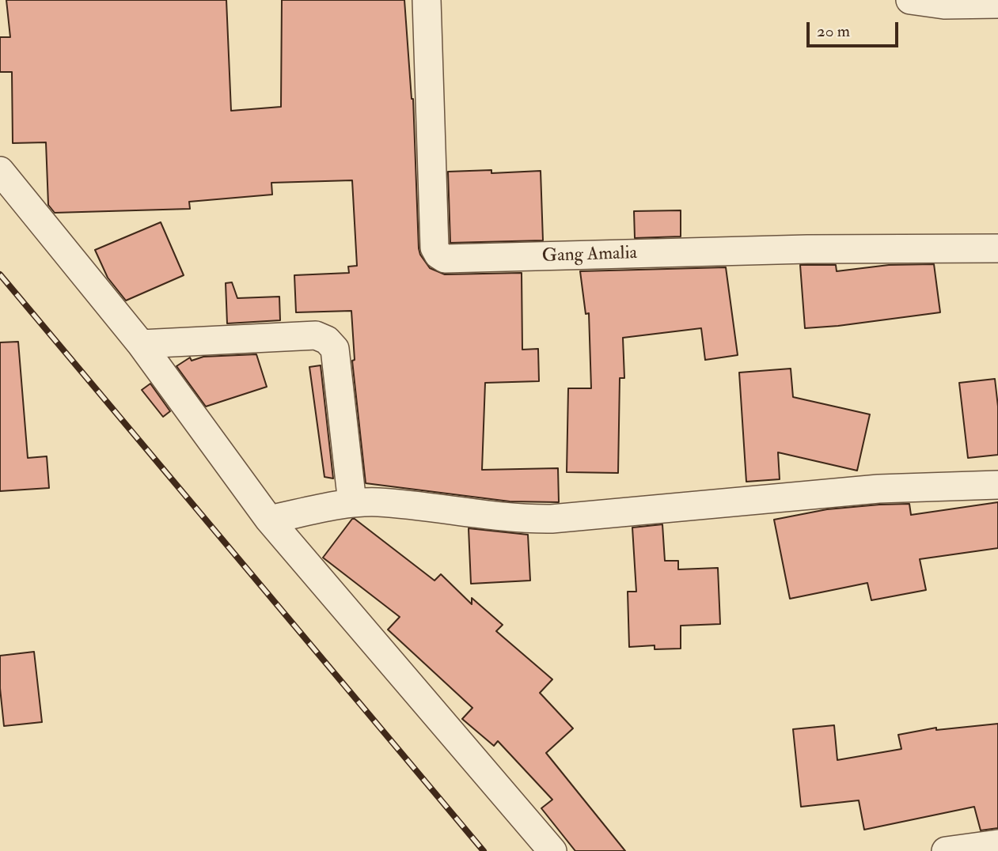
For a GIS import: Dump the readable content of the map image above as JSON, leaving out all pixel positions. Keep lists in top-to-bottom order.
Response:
{
  "streets": {
    "street": ["Gang Amalia"]
  },
  "scale_bar": "20 m"
}
